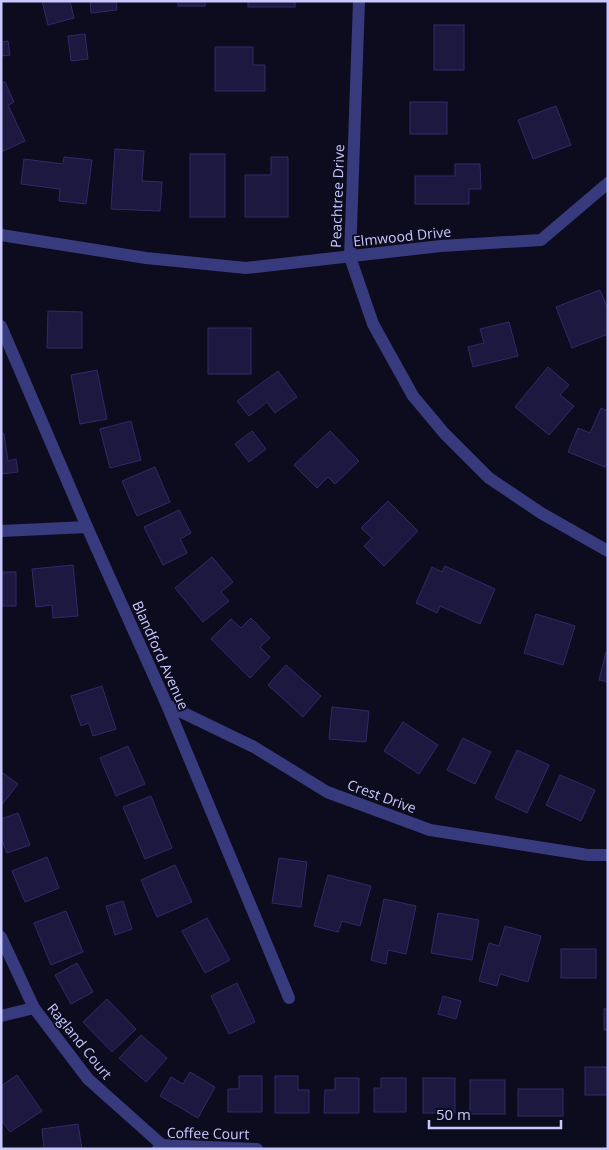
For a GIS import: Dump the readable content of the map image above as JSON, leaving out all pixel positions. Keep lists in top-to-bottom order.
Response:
{
  "streets": {
    "street": [
      "Peachtree Drive",
      "Elmwood Drive",
      "Blandford Avenue",
      "Crest Drive",
      "Ragland Court",
      "Coffee Court"
    ]
  },
  "crossings": [
    ["Peachtree Drive", "Elmwood Drive"],
    ["Blandford Avenue", "Crest Drive"],
    ["Ragland Court", "Coffee Court"]
  ],
  "scale_bar": "50 m"
}
